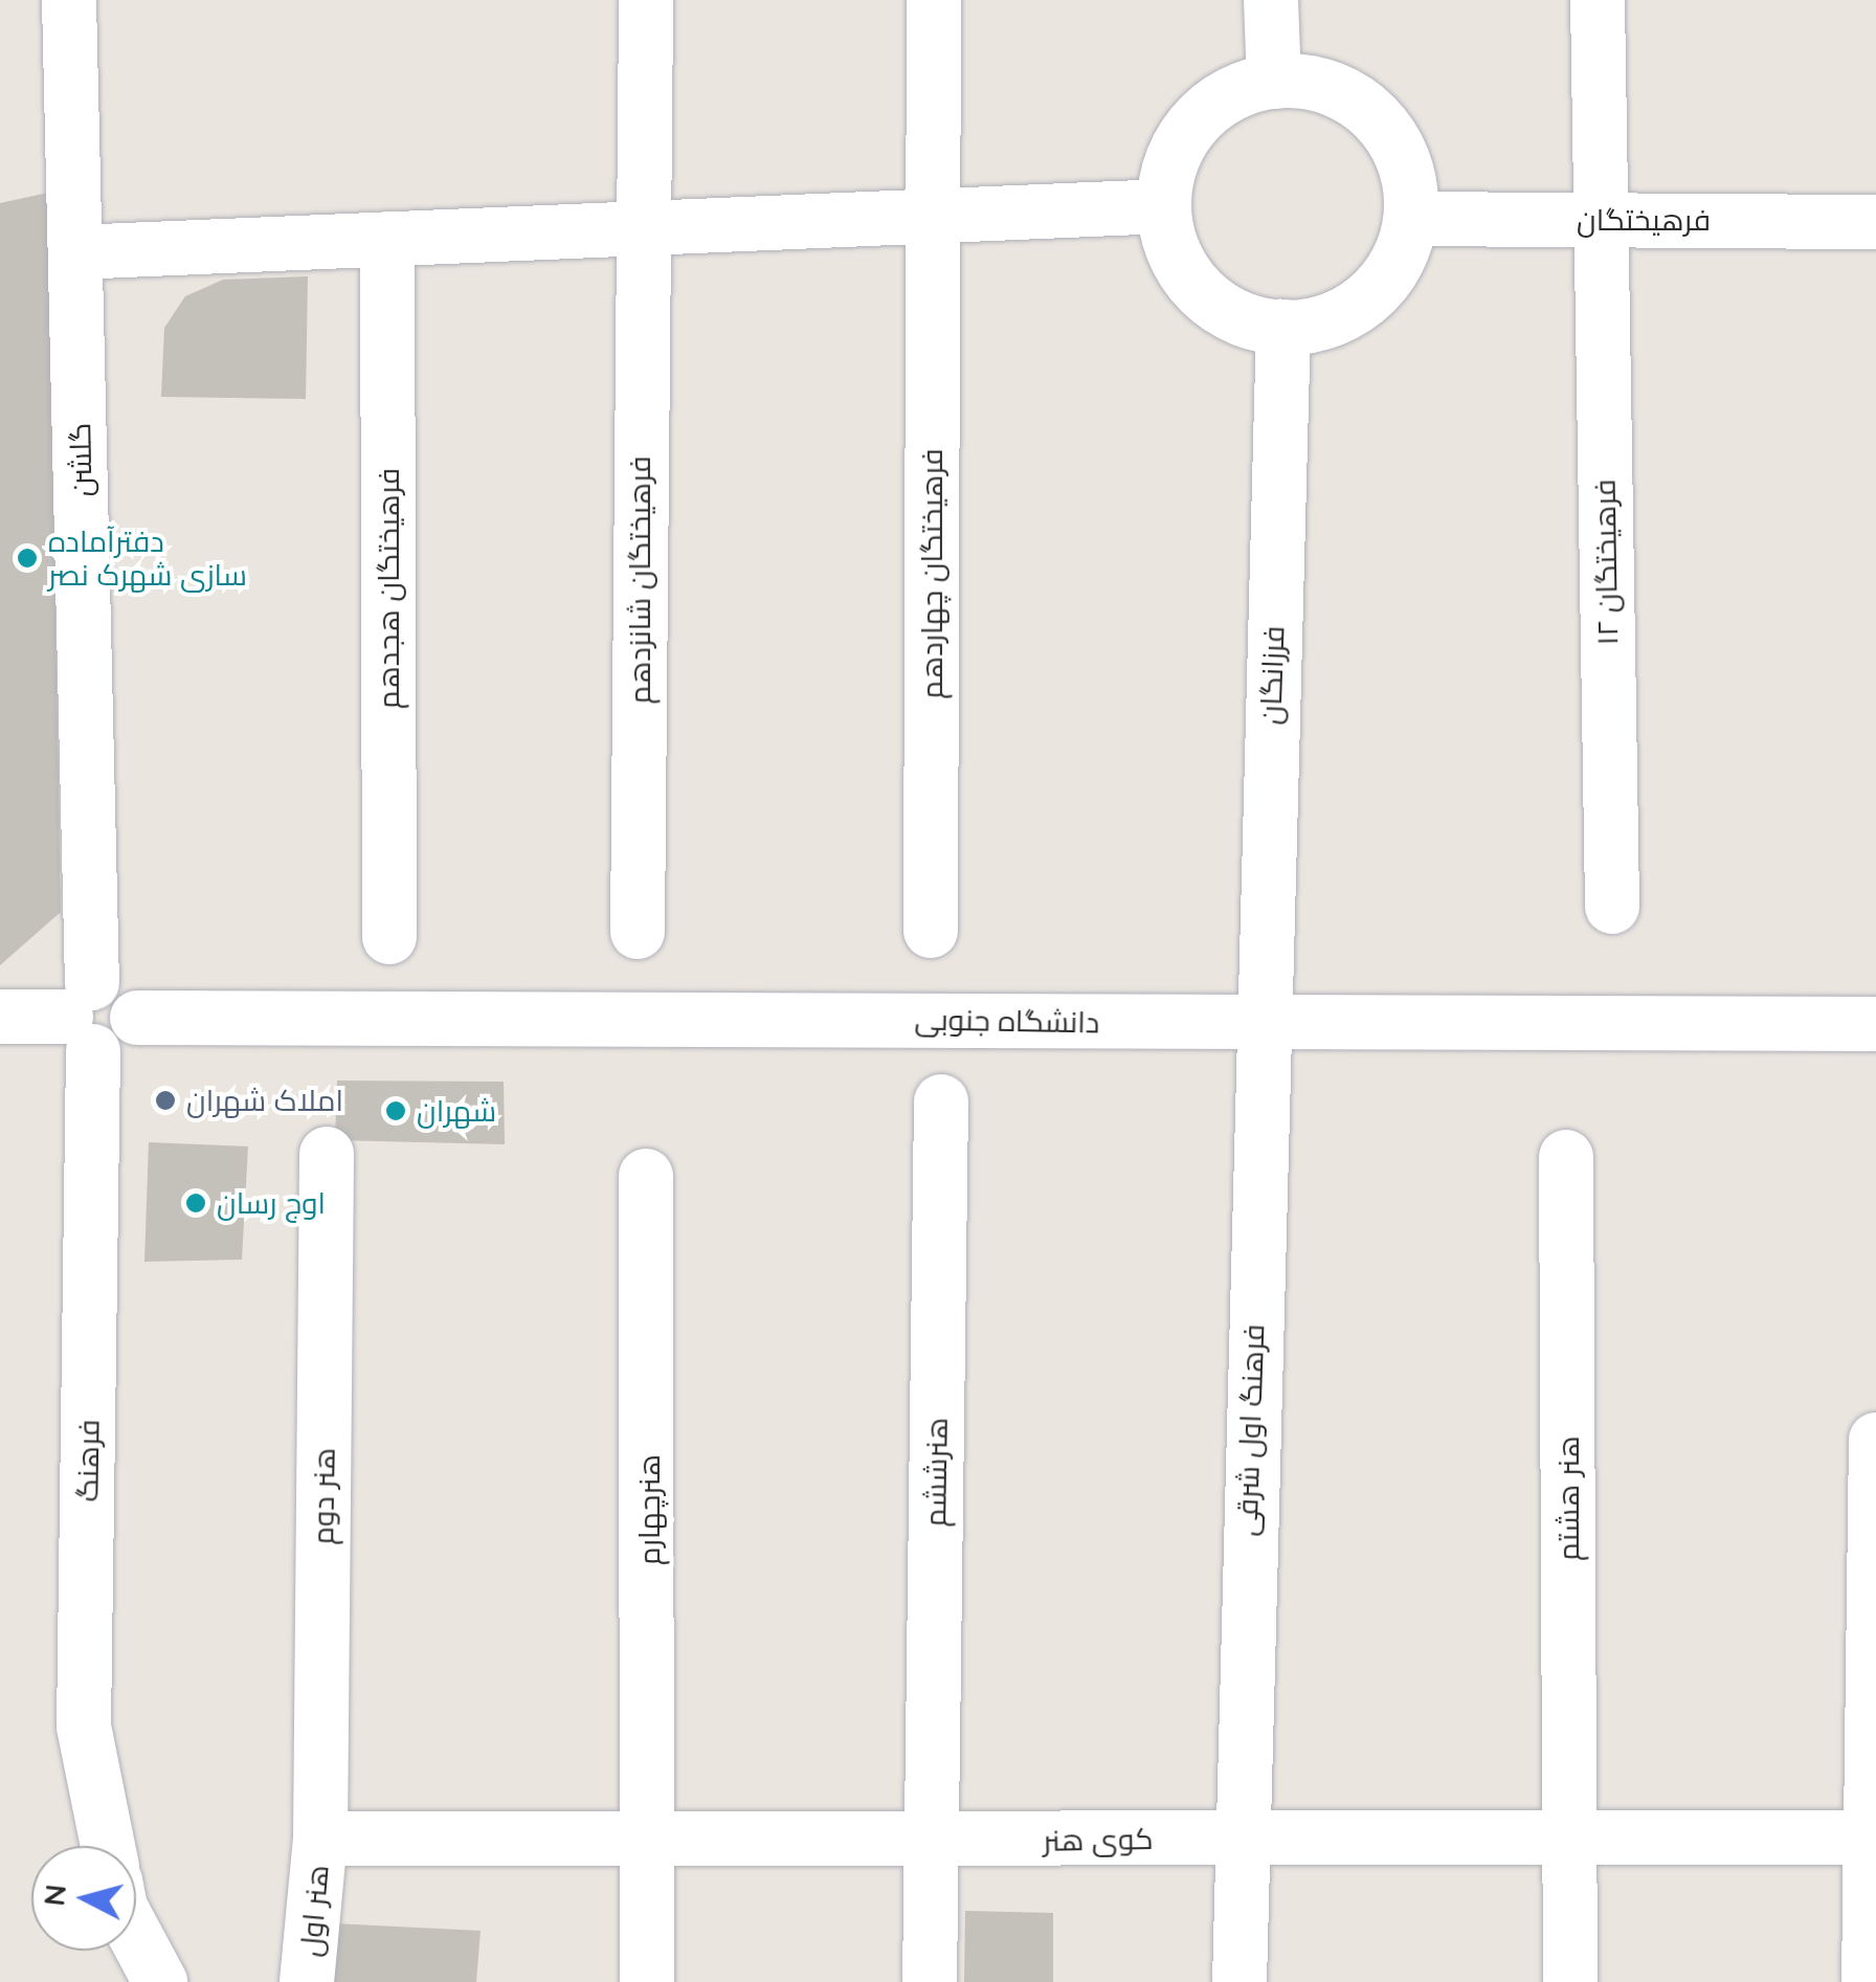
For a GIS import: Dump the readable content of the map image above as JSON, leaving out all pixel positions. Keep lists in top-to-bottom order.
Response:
{
  "streets": {
    "street": [
      "فرهیختگان",
      "گلشن",
      "فرهیختگان ۱۲",
      "فرهیختگان چهاردهم",
      "فرهیختگان شانزدهم",
      "فرهیختگان هجدهم",
      "فرزانگان",
      "دانشگاه جنوبی",
      "فرهنگ اول شرقی",
      "فرهنگ",
      "هنرششم",
      "هنر دوم",
      "هنر هشتم",
      "هنرچهارم",
      "کوی هنر",
      "هنر اول"
    ]
  },
  "crossings": [
    ["فرهیختگان", "فرهیختگان ۱۲"],
    ["فرهیختگان", "فرزانگان"],
    ["گلشن", "دانشگاه جنوبی"],
    ["گلشن", "فرهنگ"],
    ["فرزانگان", "دانشگاه جنوبی"],
    ["فرزانگان", "فرهنگ اول شرقی"],
    ["دانشگاه جنوبی", "فرهنگ اول شرقی"],
    ["دانشگاه جنوبی", "فرهنگ"],
    ["فرهنگ اول شرقی", "کوی هنر"],
    ["هنرششم", "کوی هنر"],
    ["هنر دوم", "کوی هنر"],
    ["هنر دوم", "هنر اول"],
    ["هنر هشتم", "کوی هنر"],
    ["هنرچهارم", "کوی هنر"],
    ["کوی هنر", "هنر اول"]
  ],
  "places": [
    "دفترآماده سازی شهرک نصر",
    "املاک شهران",
    "شهران",
    "اوج رسان"
  ],
  "north": "left"
}
